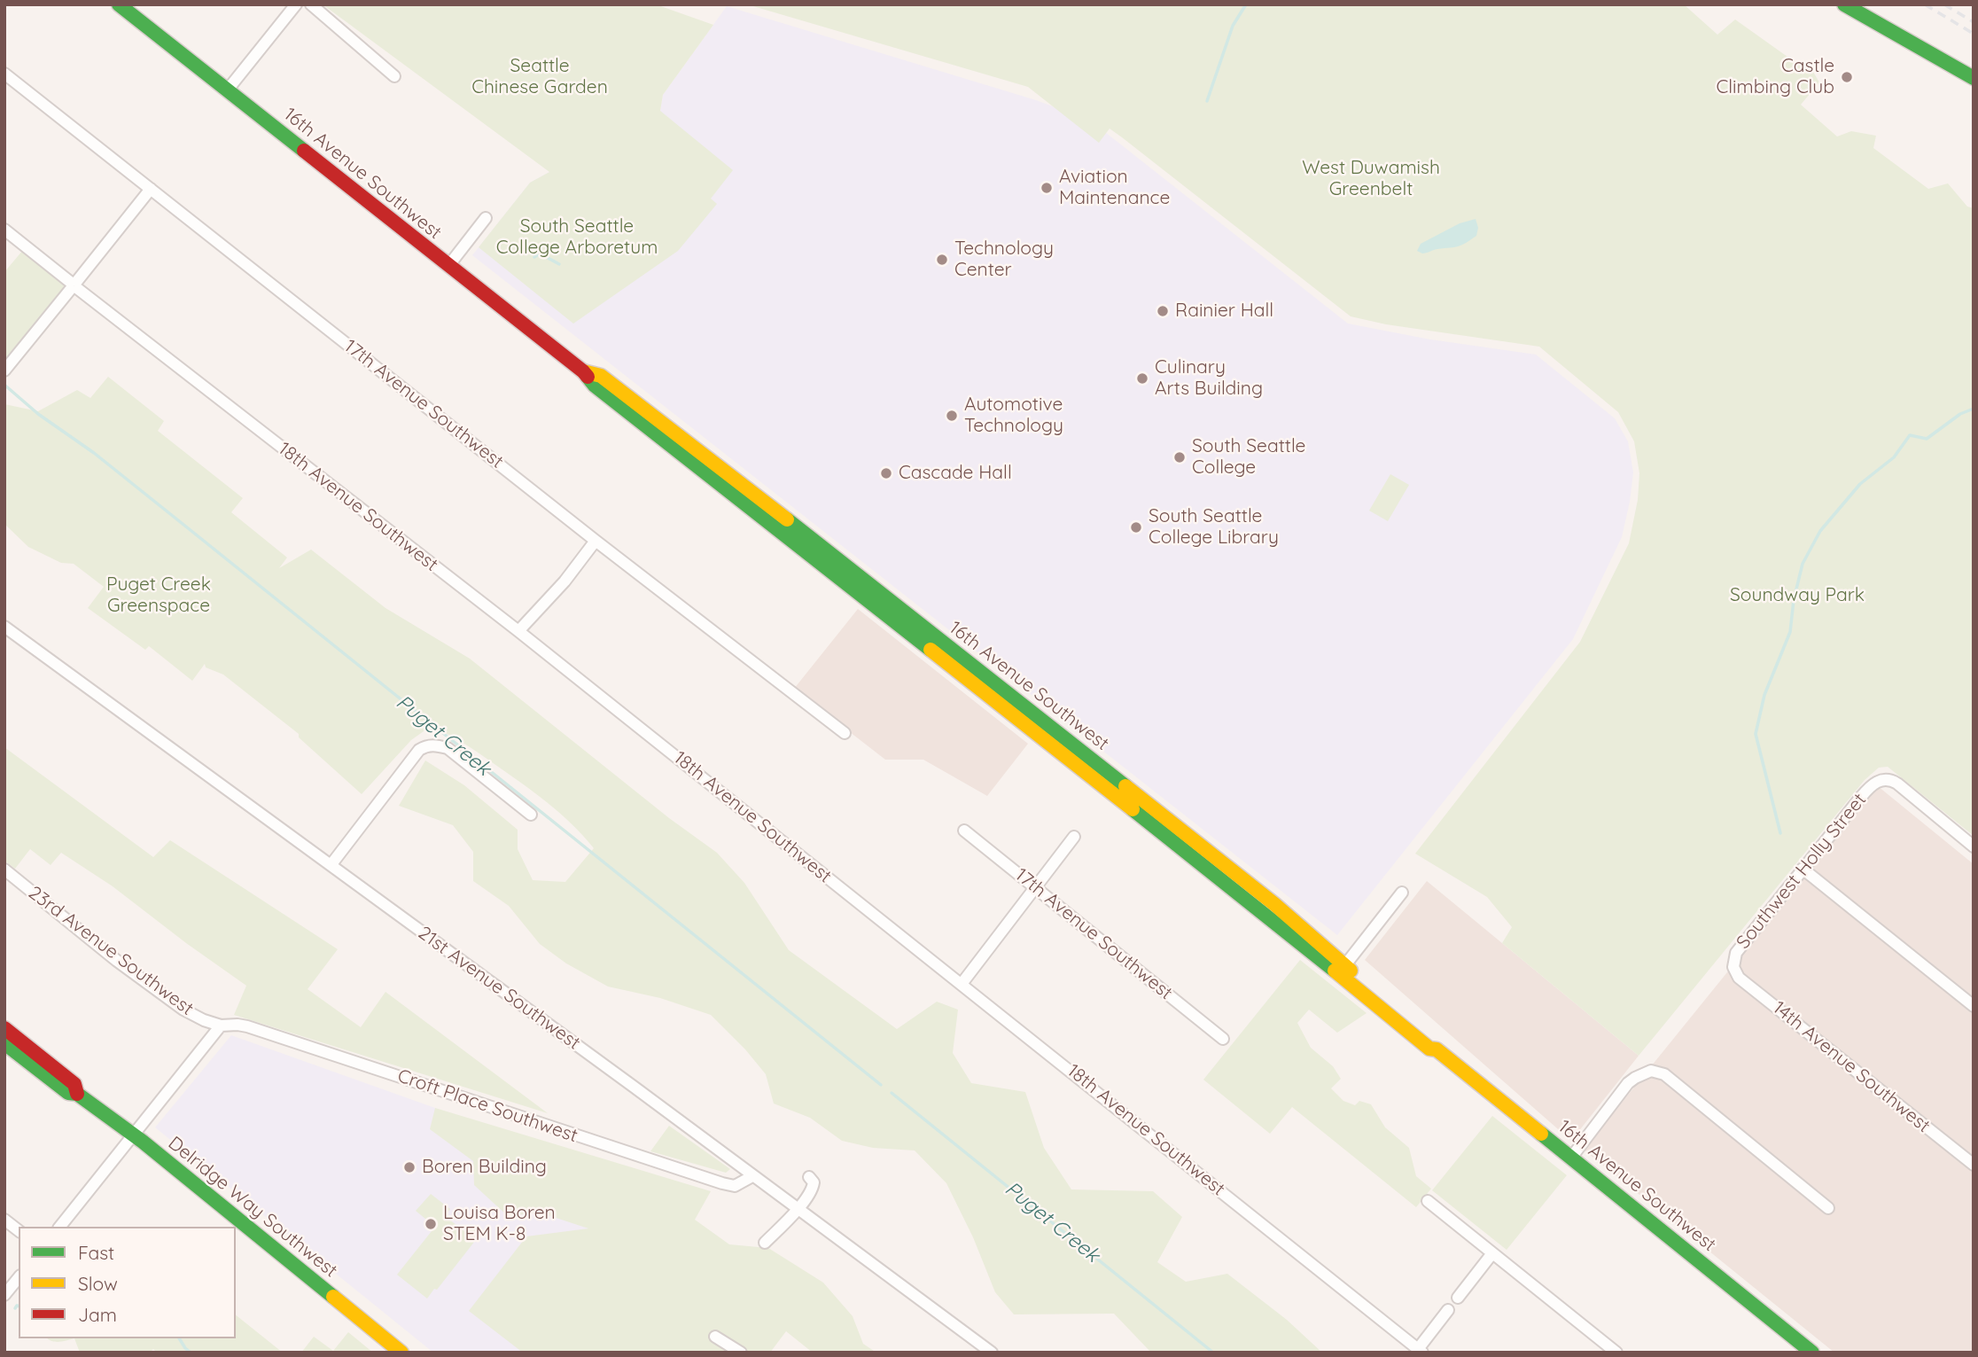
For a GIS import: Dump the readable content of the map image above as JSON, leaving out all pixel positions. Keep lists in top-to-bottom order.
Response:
{
  "streets": {
    "street": [
      "16th Avenue Southwest",
      "17th Avenue Southwest",
      "18th Avenue Southwest",
      "Southwest Holly Street",
      "23rd Avenue Southwest",
      "21st Avenue Southwest",
      "14th Avenue Southwest",
      "Croft Place Southwest",
      "Delridge Way Southwest"
    ]
  },
  "crossings": [
    ["Southwest Holly Street", "14th Avenue Southwest"],
    ["23rd Avenue Southwest", "Croft Place Southwest"],
    ["21st Avenue Southwest", "Croft Place Southwest"]
  ],
  "water": ["Puget Creek"],
  "parks": [
    "Seattle Chinese Garden",
    "West Duwamish Greenbelt",
    "South Seattle College Arboretum",
    "Puget Creek Greenspace",
    "Soundway Park"
  ],
  "places": [
    "Castle Climbing Club",
    "Aviation Maintenance",
    "Technology Center",
    "Rainier Hall",
    "Culinary Arts Building",
    "Automotive Technology",
    "South Seattle College",
    "Cascade Hall",
    "South Seattle College Library",
    "Boren Building",
    "Louisa Boren STEM K-8"
  ],
  "legend": ["Fast", "Slow", "Jam"]
}
